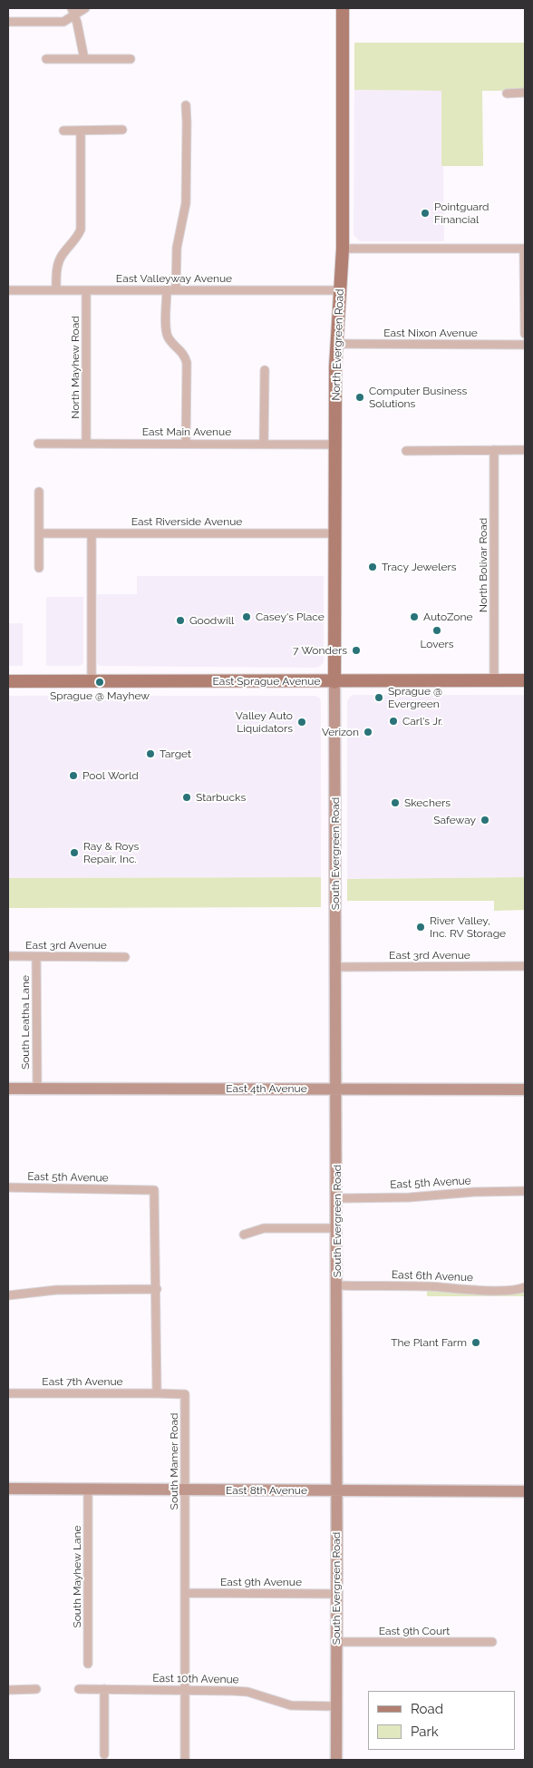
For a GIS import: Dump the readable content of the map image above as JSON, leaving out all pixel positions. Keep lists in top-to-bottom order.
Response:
{
  "streets": {
    "main road": [
      "North Evergreen Road",
      "East Sprague Avenue",
      "South Evergreen Road",
      "East 4th Avenue",
      "East 8th Avenue"
    ],
    "street": [
      "East Valleyway Avenue",
      "East Nixon Avenue",
      "North Mayhew Road",
      "East Main Avenue",
      "East Riverside Avenue",
      "North Bolivar Road",
      "East 3rd Avenue",
      "South Leatha Lane",
      "East 5th Avenue",
      "East 6th Avenue",
      "East 7th Avenue",
      "South Mamer Road",
      "South Mayhew Lane",
      "East 9th Avenue",
      "East 9th Court",
      "East 10th Avenue"
    ]
  },
  "crossings": [
    ["East Valleyway Avenue", "North Evergreen Road"],
    ["East Valleyway Avenue", "North Mayhew Road"],
    ["East Nixon Avenue", "North Evergreen Road"],
    ["North Evergreen Road", "East Main Avenue"],
    ["North Evergreen Road", "East Riverside Avenue"],
    ["North Evergreen Road", "East Sprague Avenue"],
    ["North Evergreen Road", "South Evergreen Road"],
    ["North Mayhew Road", "East Main Avenue"],
    ["North Bolivar Road", "East Sprague Avenue"],
    ["East Sprague Avenue", "South Evergreen Road"],
    ["South Evergreen Road", "East 3rd Avenue"],
    ["South Evergreen Road", "East 4th Avenue"],
    ["South Evergreen Road", "East 5th Avenue"],
    ["South Evergreen Road", "East 6th Avenue"],
    ["South Evergreen Road", "East 8th Avenue"],
    ["South Evergreen Road", "East 9th Avenue"],
    ["South Evergreen Road", "East 9th Court"],
    ["South Evergreen Road", "East 10th Avenue"],
    ["East 3rd Avenue", "South Leatha Lane"],
    ["South Leatha Lane", "East 4th Avenue"],
    ["East 7th Avenue", "South Mamer Road"],
    ["South Mamer Road", "East 8th Avenue"],
    ["South Mamer Road", "East 9th Avenue"],
    ["South Mamer Road", "East 10th Avenue"],
    ["East 8th Avenue", "South Mayhew Lane"]
  ],
  "places": [
    "Pointguard Financial",
    "Computer Business Solutions",
    "Tracy Jewelers",
    "Casey's Place",
    "AutoZone",
    "Goodwill",
    "Lovers",
    "7 Wonders",
    "Sprague @ Mayhew",
    "Sprague @ Evergreen",
    "Carl's Jr.",
    "Valley Auto Liquidators",
    "Verizon",
    "Target",
    "Pool World",
    "Starbucks",
    "Skechers",
    "Safeway",
    "Ray & Roys Repair, Inc.",
    "River Valley, Inc. RV Storage",
    "The Plant Farm"
  ],
  "legend": ["Road", "Park"]
}
